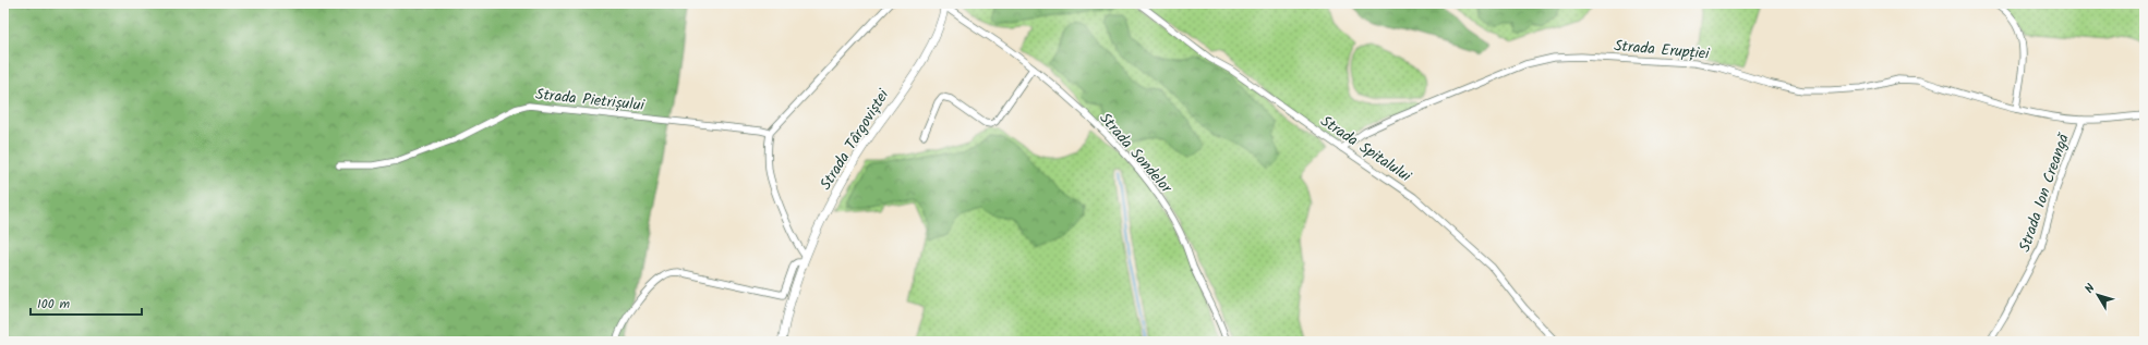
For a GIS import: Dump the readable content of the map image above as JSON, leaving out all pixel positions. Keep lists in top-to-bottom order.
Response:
{
  "streets": {
    "main road": ["Strada Târgoviștei"],
    "street": [
      "Strada Erupției",
      "Strada Pietrișului",
      "Strada Spitalului",
      "Strada Sondelor",
      "Strada Ion Creangă"
    ]
  },
  "crossings": [
    ["Strada Erupției", "Strada Spitalului"],
    ["Strada Erupției", "Strada Ion Creangă"],
    ["Strada Târgoviștei", "Strada Sondelor"]
  ],
  "scale_bar": "100 m",
  "north": "top left"
}
